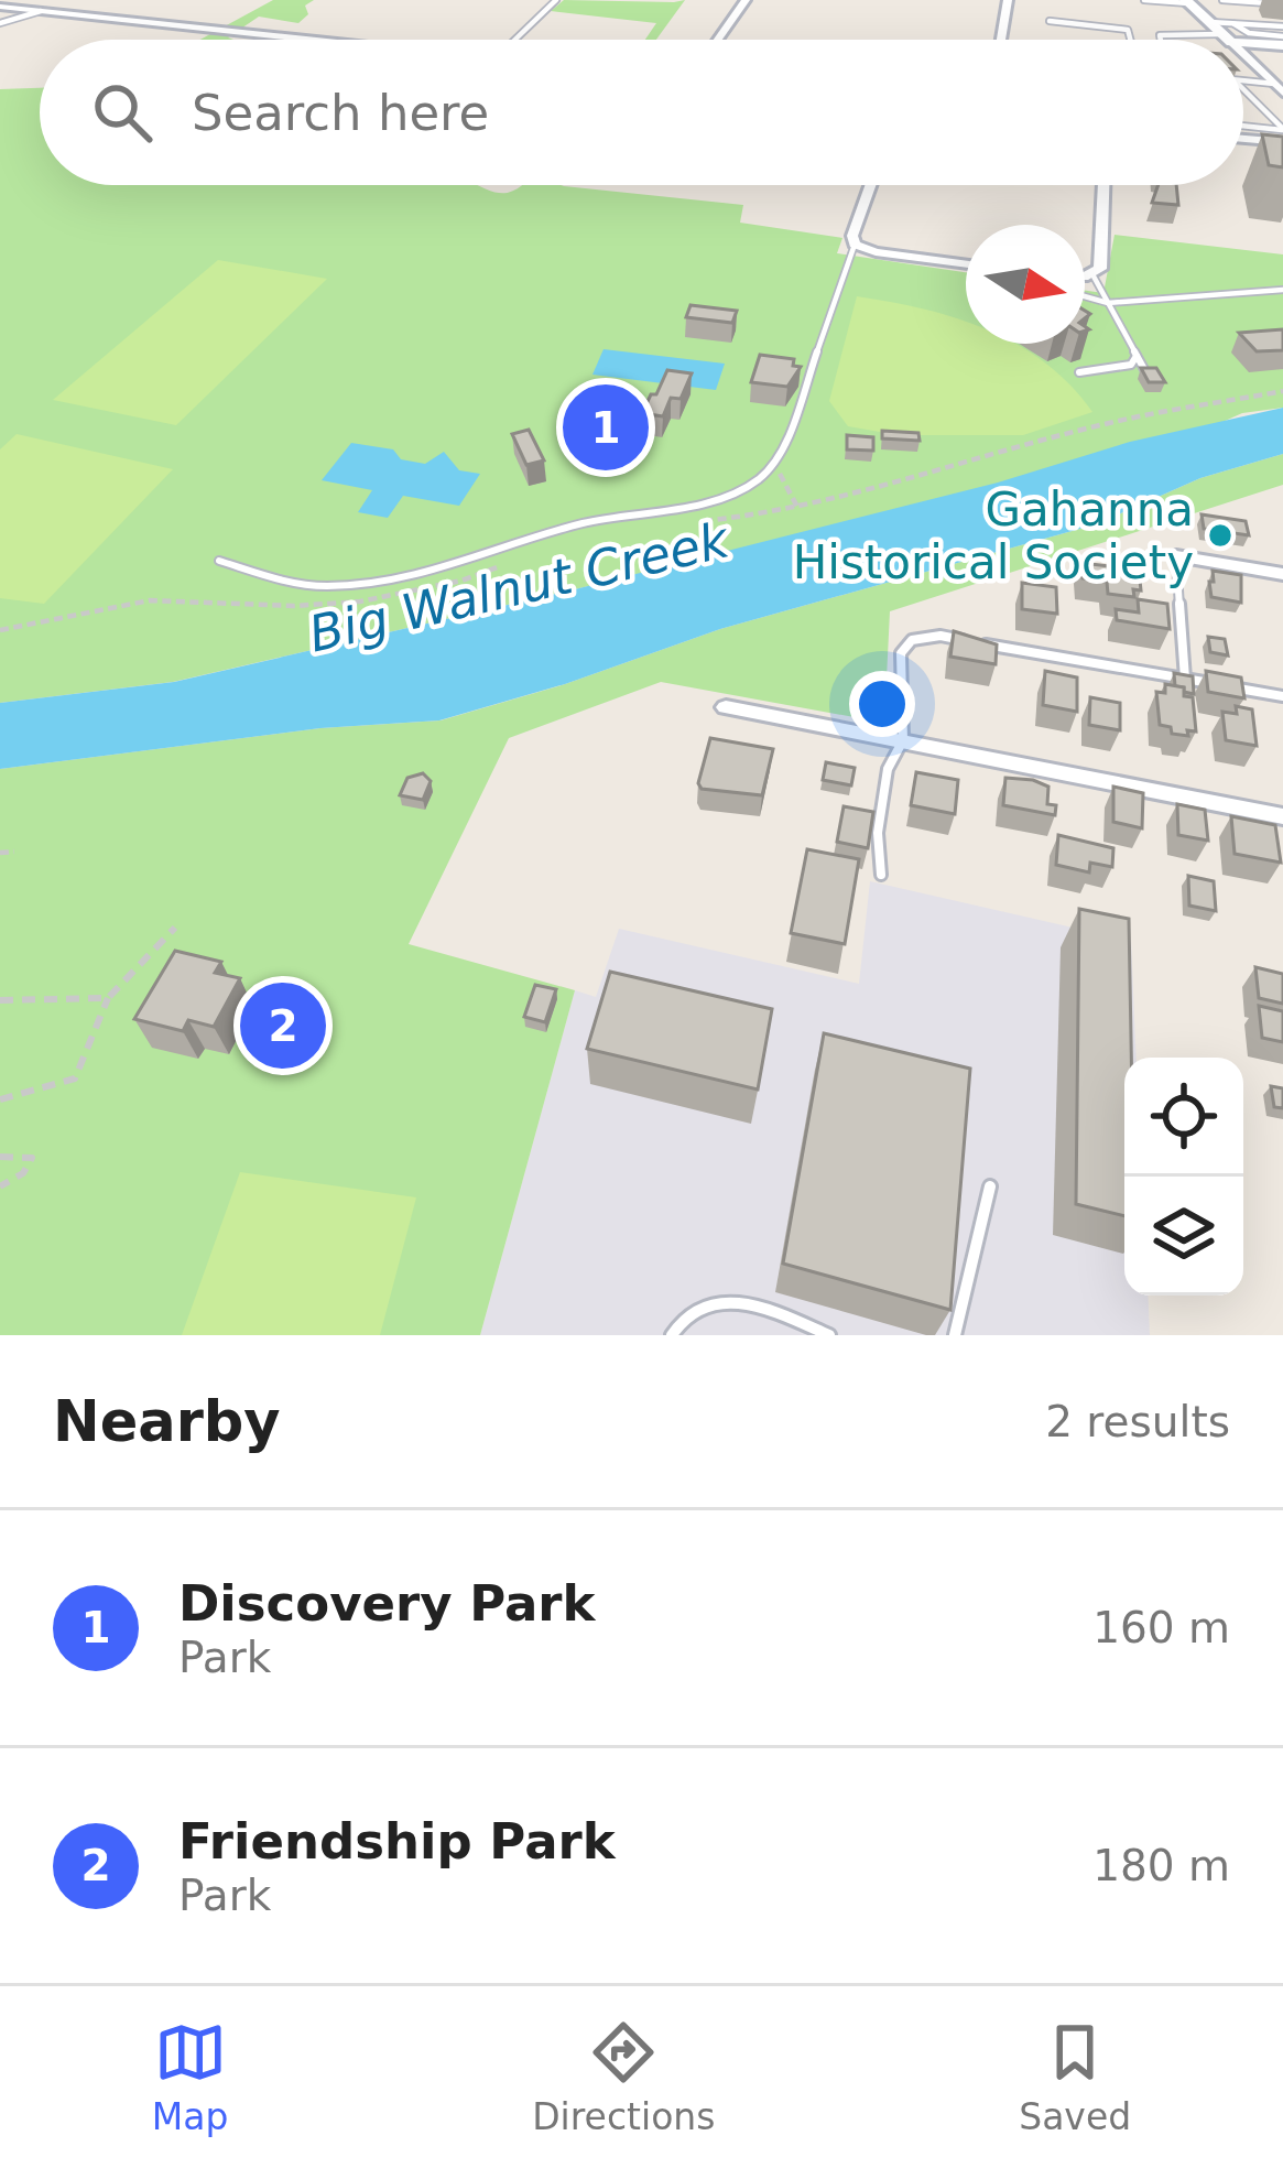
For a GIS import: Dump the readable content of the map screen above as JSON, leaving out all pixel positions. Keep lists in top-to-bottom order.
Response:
{
  "water": ["Big Walnut Creek"],
  "places": ["Gahanna Historical Society"],
  "north": "right",
  "page": {
    "search": "Search here",
    "pins": ["1", "2"],
    "heading": ["Nearby", "2 results"],
    "list": [
      {
        "mark": "1",
        "name": "Discovery Park",
        "note": "Park",
        "value": "160 m"
      },
      {
        "mark": "2",
        "name": "Friendship Park",
        "note": "Park",
        "value": "180 m"
      }
    ],
    "nav": ["Map", "Directions", "Saved"]
  }
}
